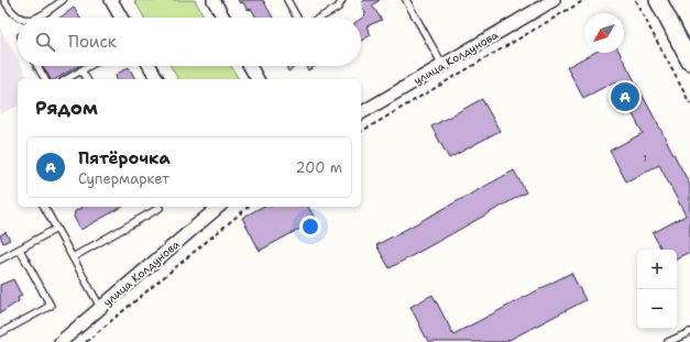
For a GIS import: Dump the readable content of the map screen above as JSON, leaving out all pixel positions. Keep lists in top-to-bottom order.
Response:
{
  "streets": {
    "street": ["улица Колдунова"]
  },
  "house_numbers": ["1"],
  "north": "bottom left",
  "page": {
    "search": "Поиск",
    "heading": "Рядом",
    "pins": "A",
    "list": [
      {
        "mark": "A",
        "name": "Пятёрочка",
        "note": "Супермаркет",
        "value": "200 m"
      }
    ],
    "map_buttons": ["+", "−"]
  }
}
